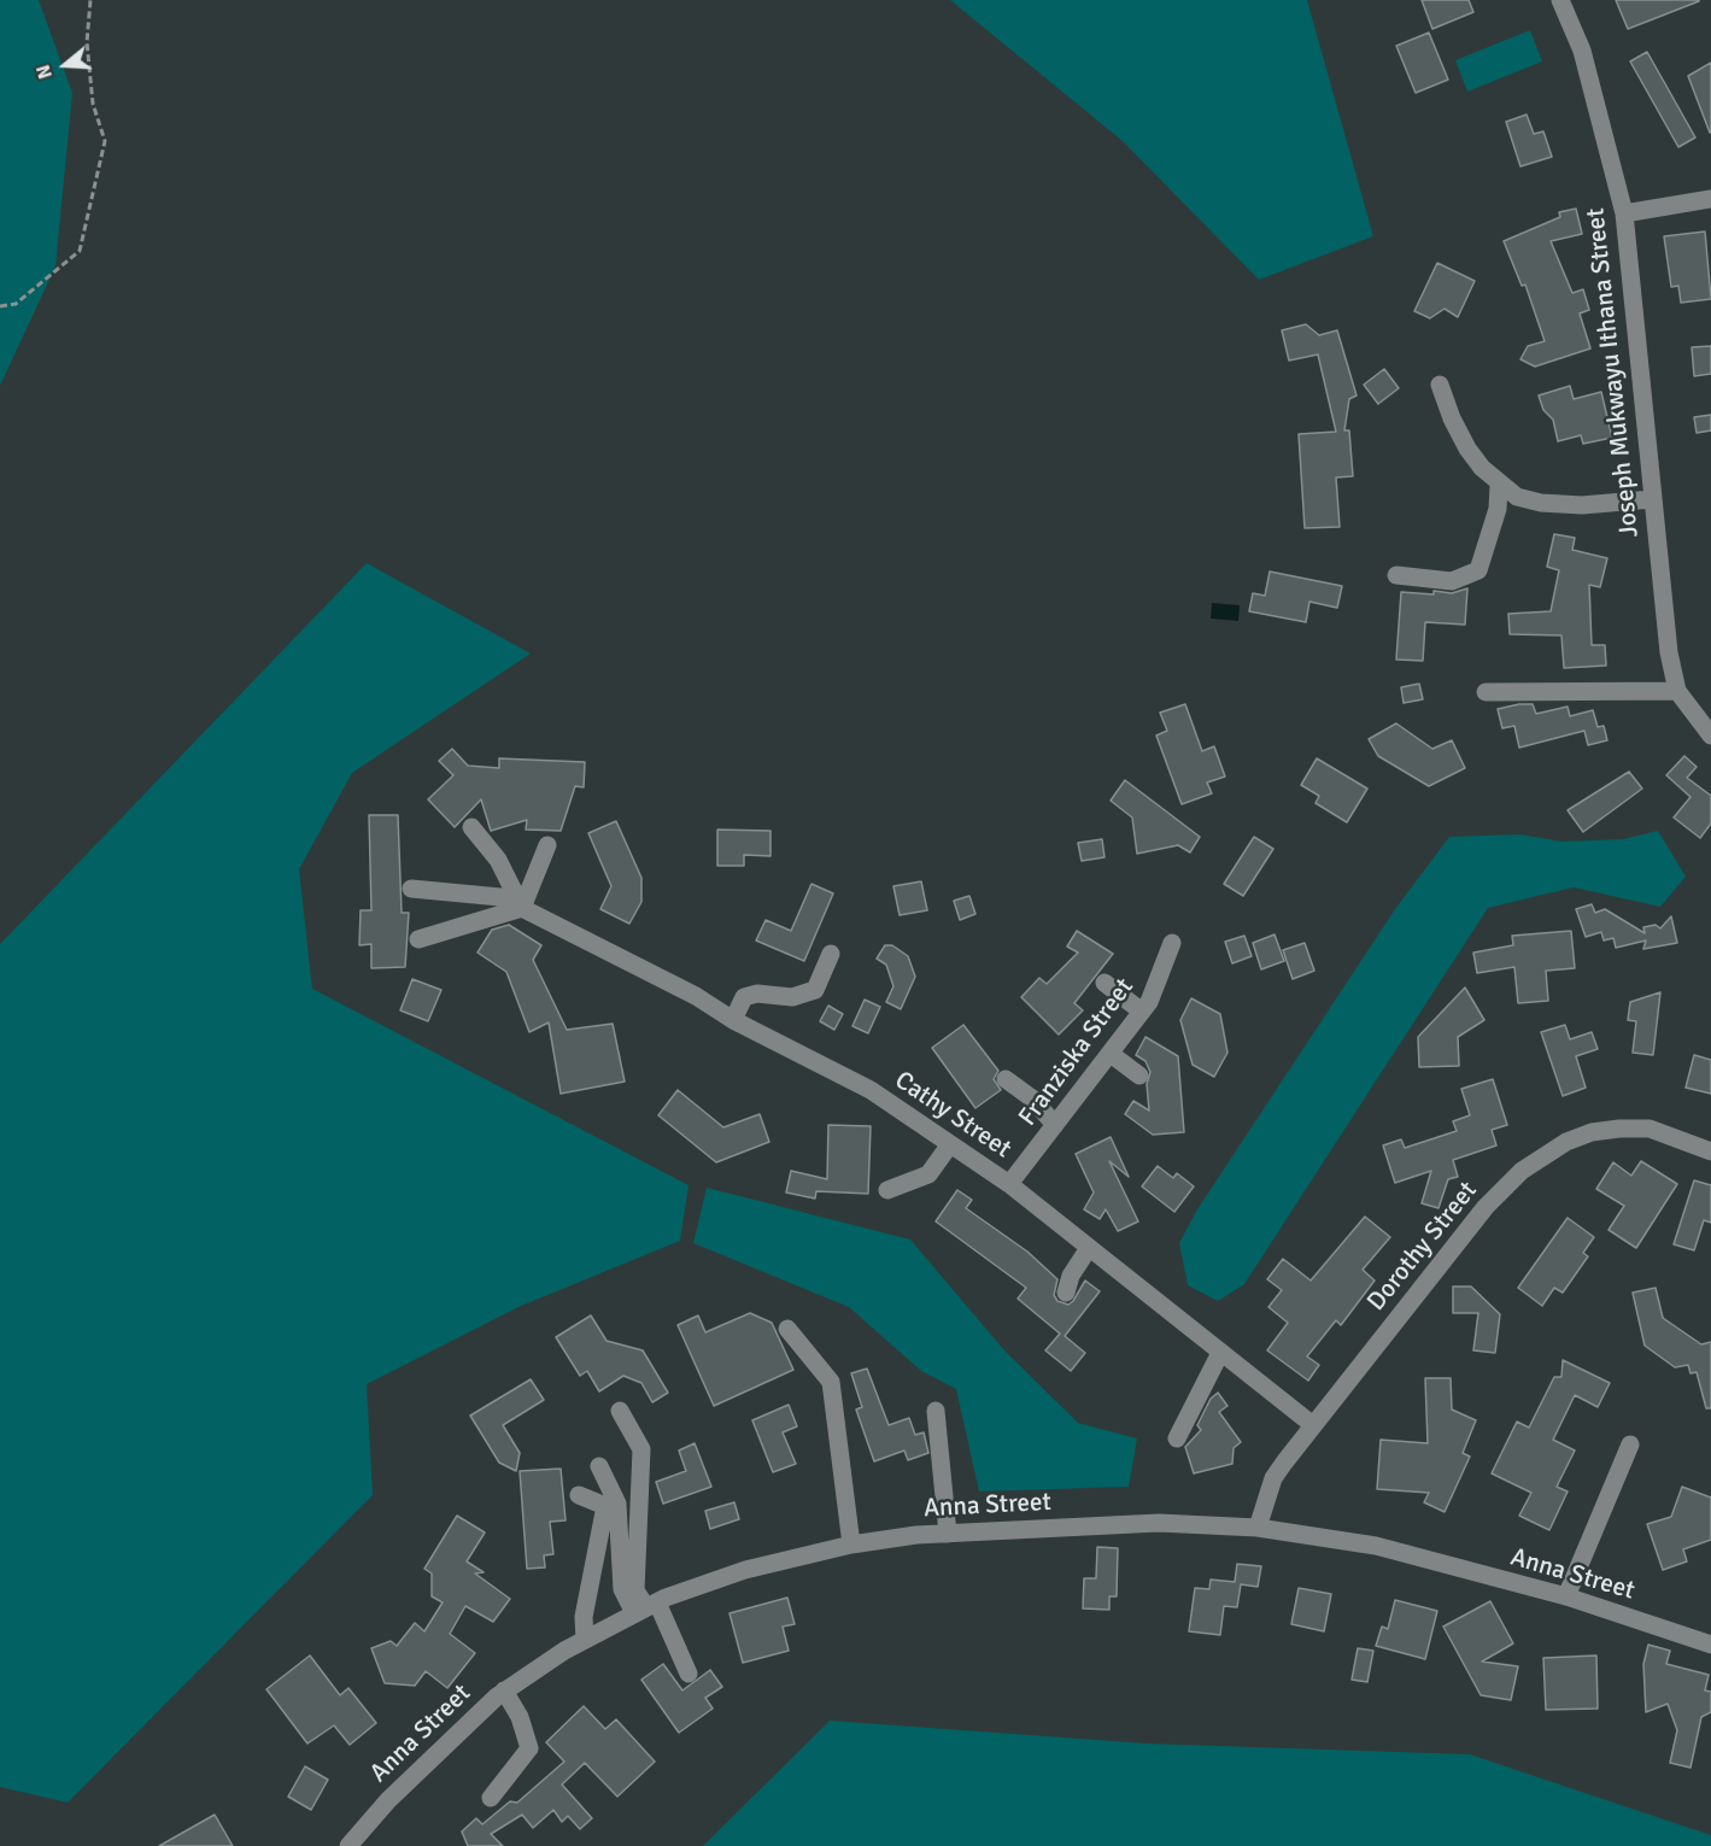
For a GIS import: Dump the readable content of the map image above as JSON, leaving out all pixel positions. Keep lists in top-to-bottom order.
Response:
{
  "streets": {
    "street": [
      "Joseph Mukwayu Ithana Street",
      "Franziska Street",
      "Cathy Street",
      "Dorothy Street",
      "Anna Street"
    ]
  },
  "crossings": [
    ["Franziska Street", "Cathy Street"],
    ["Cathy Street", "Dorothy Street"],
    ["Dorothy Street", "Anna Street"]
  ],
  "north": "left"
}
